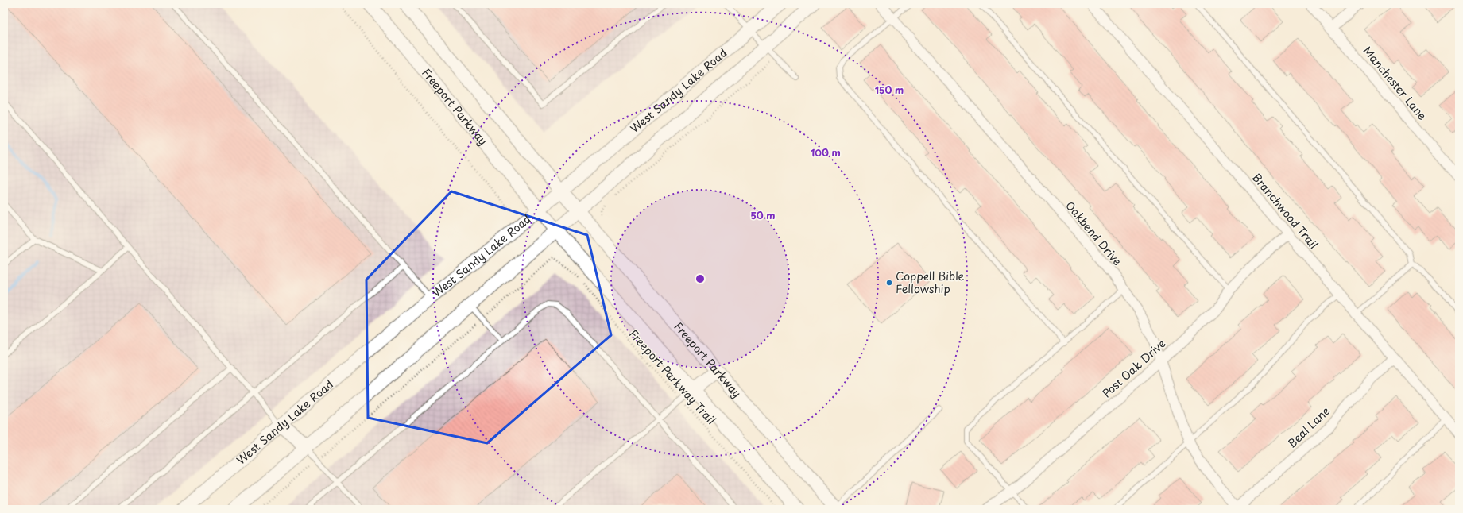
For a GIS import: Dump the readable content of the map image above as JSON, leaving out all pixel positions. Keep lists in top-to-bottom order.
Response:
{
  "streets": {
    "main road": ["West Sandy Lake Road", "Freeport Parkway"],
    "street": [
      "Manchester Lane",
      "Branchwood Trail",
      "Oakbend Drive",
      "Post Oak Drive",
      "Beal Lane"
    ],
    "path": ["Freeport Parkway Trail"]
  },
  "crossings": [
    ["West Sandy Lake Road", "Freeport Parkway"],
    ["Branchwood Trail", "Post Oak Drive"],
    ["Branchwood Trail", "Beal Lane"],
    ["Oakbend Drive", "Post Oak Drive"],
    ["Oakbend Drive", "Beal Lane"]
  ],
  "places": ["Coppell Bible Fellowship"],
  "rings": ["150 m", "100 m", "50 m"]
}
